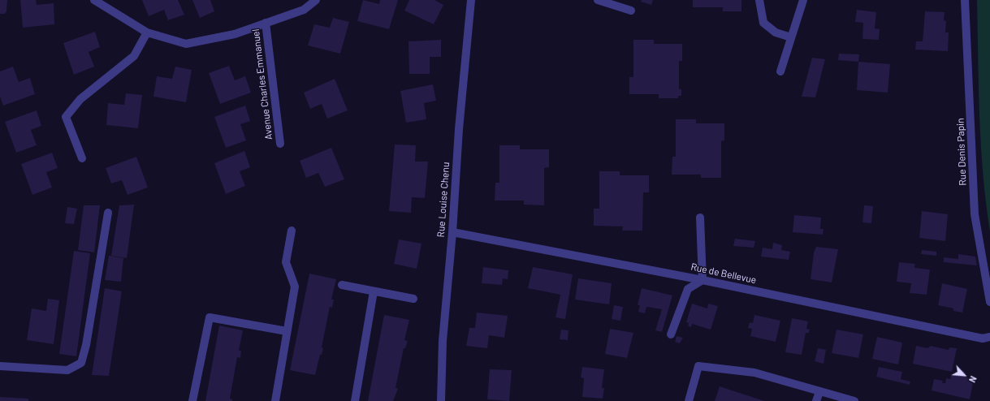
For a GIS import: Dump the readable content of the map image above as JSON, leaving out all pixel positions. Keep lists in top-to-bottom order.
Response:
{
  "streets": {
    "street": [
      "Avenue Charles Emmanuel",
      "Rue Denis Papin",
      "Rue Louise Chenu",
      "Rue de Bellevue"
    ]
  },
  "crossings": [
    ["Rue Louise Chenu", "Rue de Bellevue"]
  ],
  "north": "bottom right"
}
